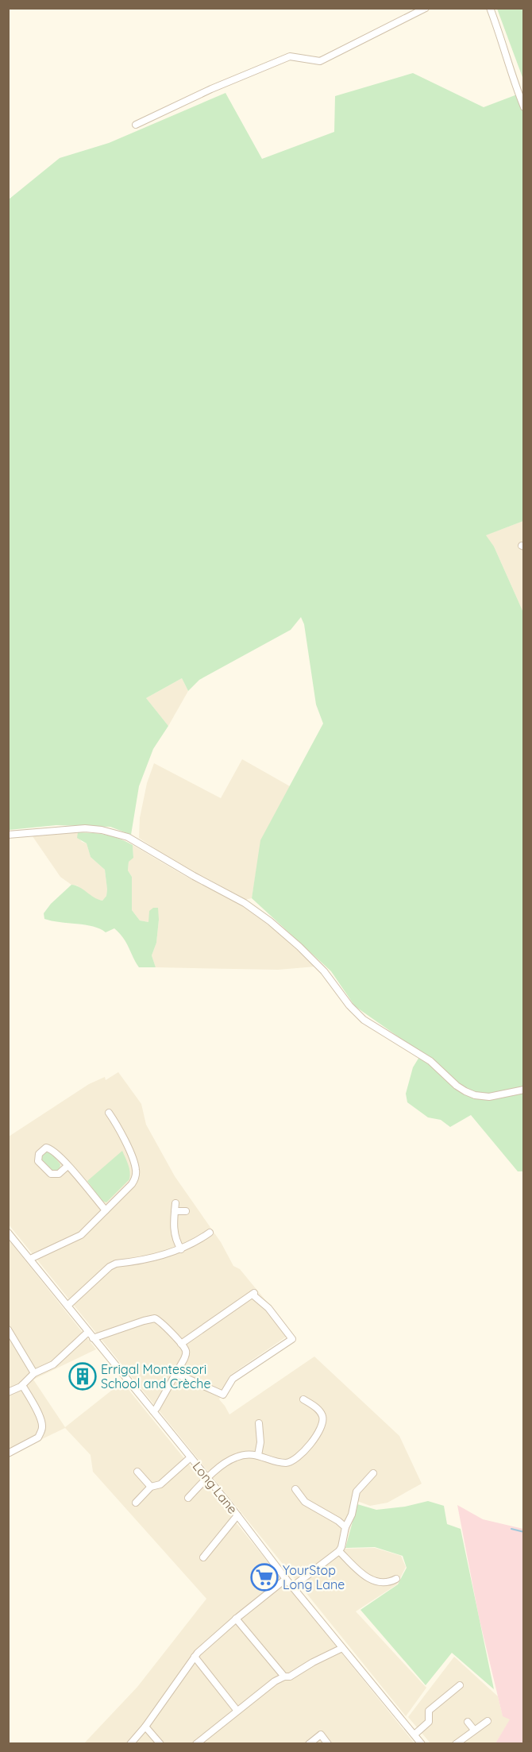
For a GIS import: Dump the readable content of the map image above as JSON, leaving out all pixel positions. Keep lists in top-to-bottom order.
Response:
{
  "streets": {
    "street": ["Long Lane"]
  },
  "places": {
    "building": ["Errigal Montessori School and Crèche"],
    "supermarket": ["YourStop Long Lane"]
  }
}
